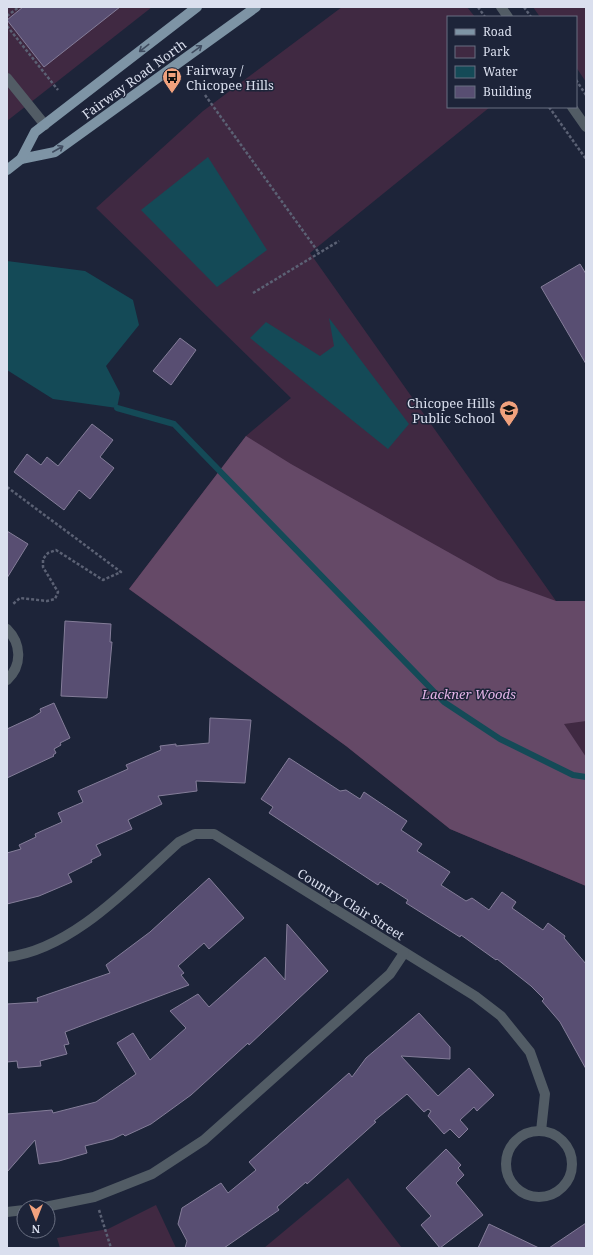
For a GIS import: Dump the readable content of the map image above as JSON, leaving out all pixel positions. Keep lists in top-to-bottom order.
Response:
{
  "streets": {
    "main road": ["Fairway Road North"],
    "street": ["Country Clair Street"]
  },
  "parks": ["Lackner Woods"],
  "places": {
    "bus stop": ["Fairway / Chicopee Hills"],
    "school or university": ["Chicopee Hills Public School"]
  },
  "legend": [
    "Road",
    "Park",
    "Water",
    "Building"
  ],
  "north": "bottom"
}
